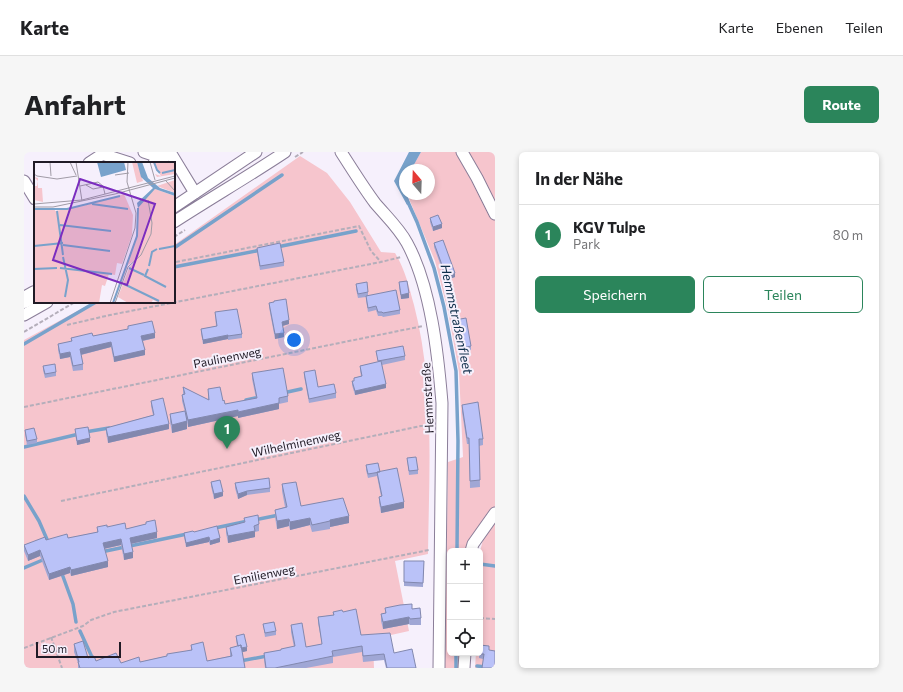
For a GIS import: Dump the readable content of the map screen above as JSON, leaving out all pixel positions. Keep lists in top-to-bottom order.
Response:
{
  "streets": {
    "street": ["Hemmstraße"],
    "path": ["Paulinenweg", "Wilhelminenweg", "Emilienweg"]
  },
  "crossings": [
    ["Paulinenweg", "Hemmstraße"],
    ["Hemmstraße", "Wilhelminenweg"],
    ["Hemmstraße", "Emilienweg"]
  ],
  "water": ["Hemmstraßenfleet"],
  "scale_bar": "50 m",
  "north": "top",
  "page": {
    "header": "Karte",
    "nav": ["Karte", "Ebenen", "Teilen"],
    "buttons": [
      "Route",
      ["Speichern", "Teilen"]
    ],
    "title": "Anfahrt",
    "heading": "In der Nähe",
    "list": [
      {
        "mark": "1",
        "name": "KGV Tulpe",
        "note": "Park",
        "value": "80 m"
      }
    ],
    "pins": "1",
    "map_buttons": ["+", "−"],
    "scale": "50 m"
  }
}
